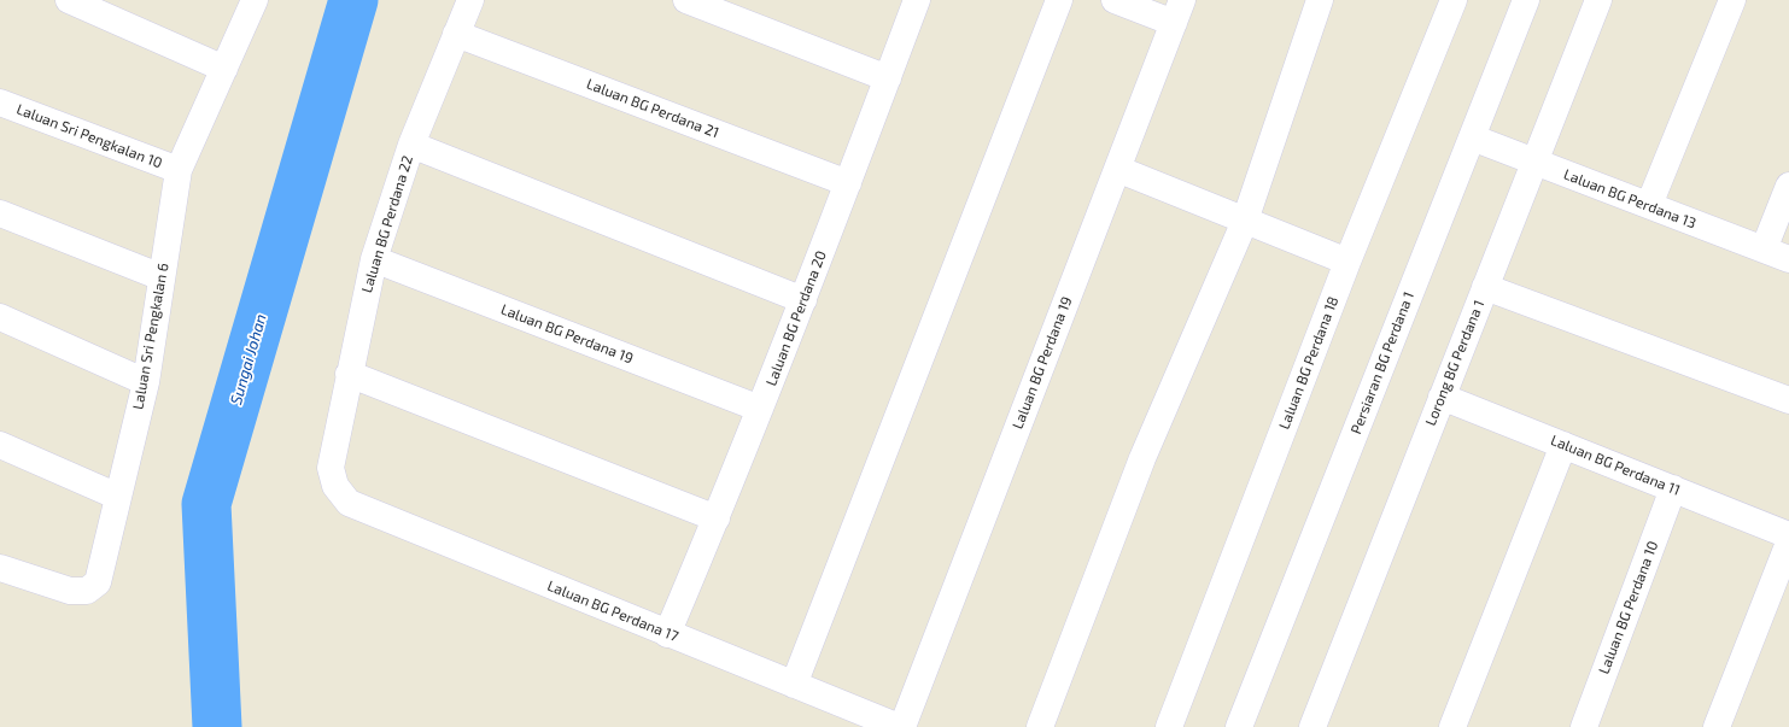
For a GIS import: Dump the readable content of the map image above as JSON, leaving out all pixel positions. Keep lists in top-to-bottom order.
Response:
{
  "streets": {
    "street": [
      "Laluan BG Perdana 21",
      "Laluan Sri Pengkalan 10",
      "Laluan BG Perdana 13",
      "Laluan BG Perdana 22",
      "Laluan BG Perdana 20",
      "Laluan BG Perdana 19",
      "Laluan Sri Pengkalan 6",
      "Laluan BG Perdana 18",
      "Persiaran BG Perdana 1",
      "Lorong BG Perdana 1",
      "Laluan BG Perdana 11",
      "Laluan BG Perdana 10",
      "Laluan BG Perdana 17"
    ]
  },
  "crossings": [
    ["Laluan BG Perdana 21", "Laluan BG Perdana 22"],
    ["Laluan BG Perdana 21", "Laluan BG Perdana 20"],
    ["Laluan Sri Pengkalan 10", "Laluan Sri Pengkalan 6"],
    ["Laluan BG Perdana 13", "Persiaran BG Perdana 1"],
    ["Laluan BG Perdana 13", "Lorong BG Perdana 1"],
    ["Laluan BG Perdana 22", "Laluan BG Perdana 19"],
    ["Laluan BG Perdana 22", "Laluan BG Perdana 17"],
    ["Laluan BG Perdana 20", "Laluan BG Perdana 19"],
    ["Laluan BG Perdana 20", "Laluan BG Perdana 17"],
    ["Lorong BG Perdana 1", "Laluan BG Perdana 11"],
    ["Laluan BG Perdana 11", "Laluan BG Perdana 10"]
  ],
  "water": ["Sungai Johan"]
}
